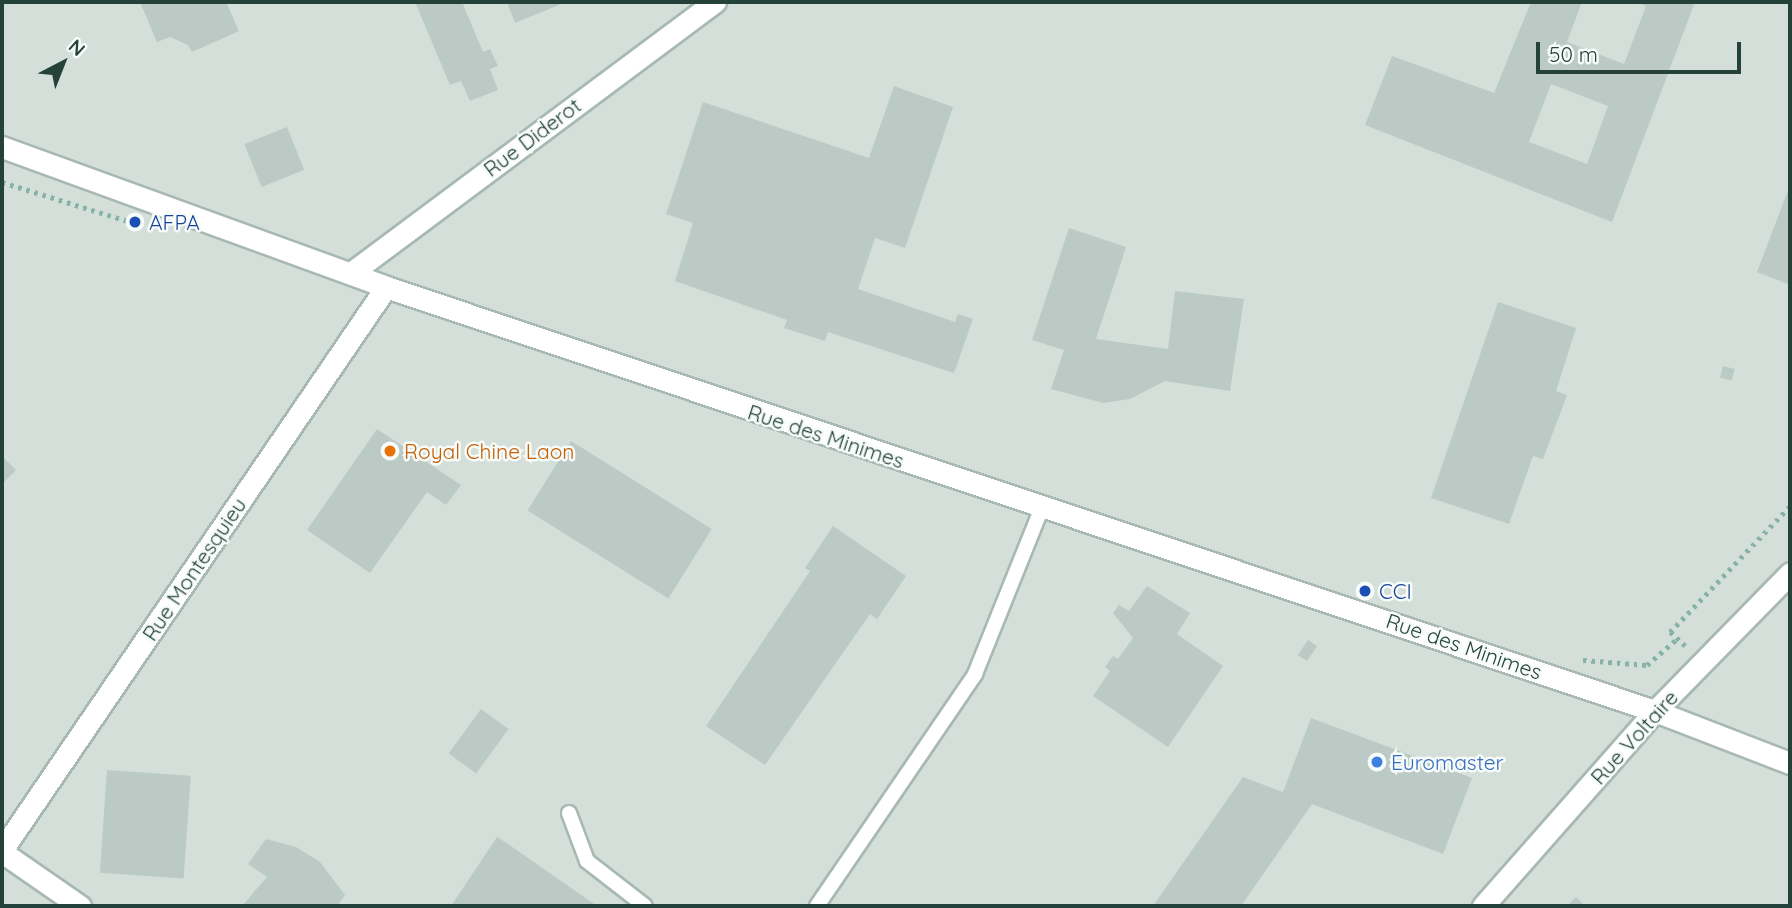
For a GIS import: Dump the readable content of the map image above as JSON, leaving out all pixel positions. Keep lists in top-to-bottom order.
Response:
{
  "streets": {
    "street": [
      "Rue Diderot",
      "Rue des Minimes",
      "Rue Montesquieu",
      "Rue Voltaire"
    ]
  },
  "crossings": [
    ["Rue Diderot", "Rue des Minimes"],
    ["Rue des Minimes", "Rue Montesquieu"],
    ["Rue des Minimes", "Rue Voltaire"]
  ],
  "places": [
    "AFPA",
    "Royal Chine Laon",
    "CCI",
    "Euromaster"
  ],
  "scale_bar": "50 m",
  "north": "top right"
}
